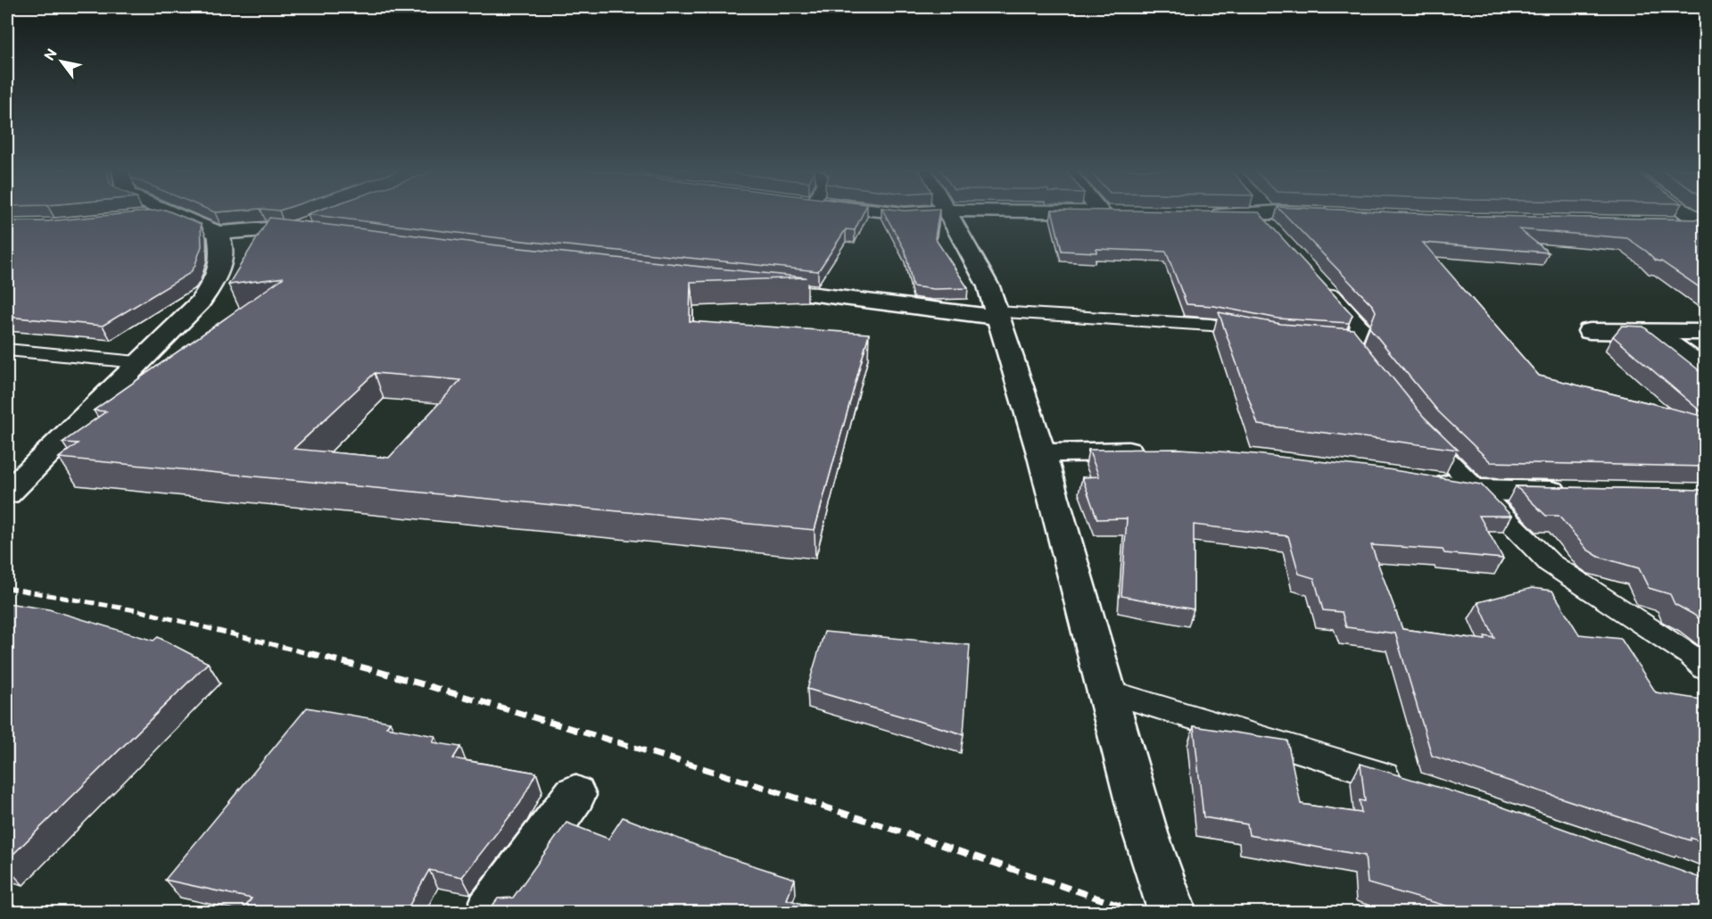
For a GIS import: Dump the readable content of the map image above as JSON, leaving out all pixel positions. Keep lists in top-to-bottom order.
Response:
{
  "north": "top left"
}
